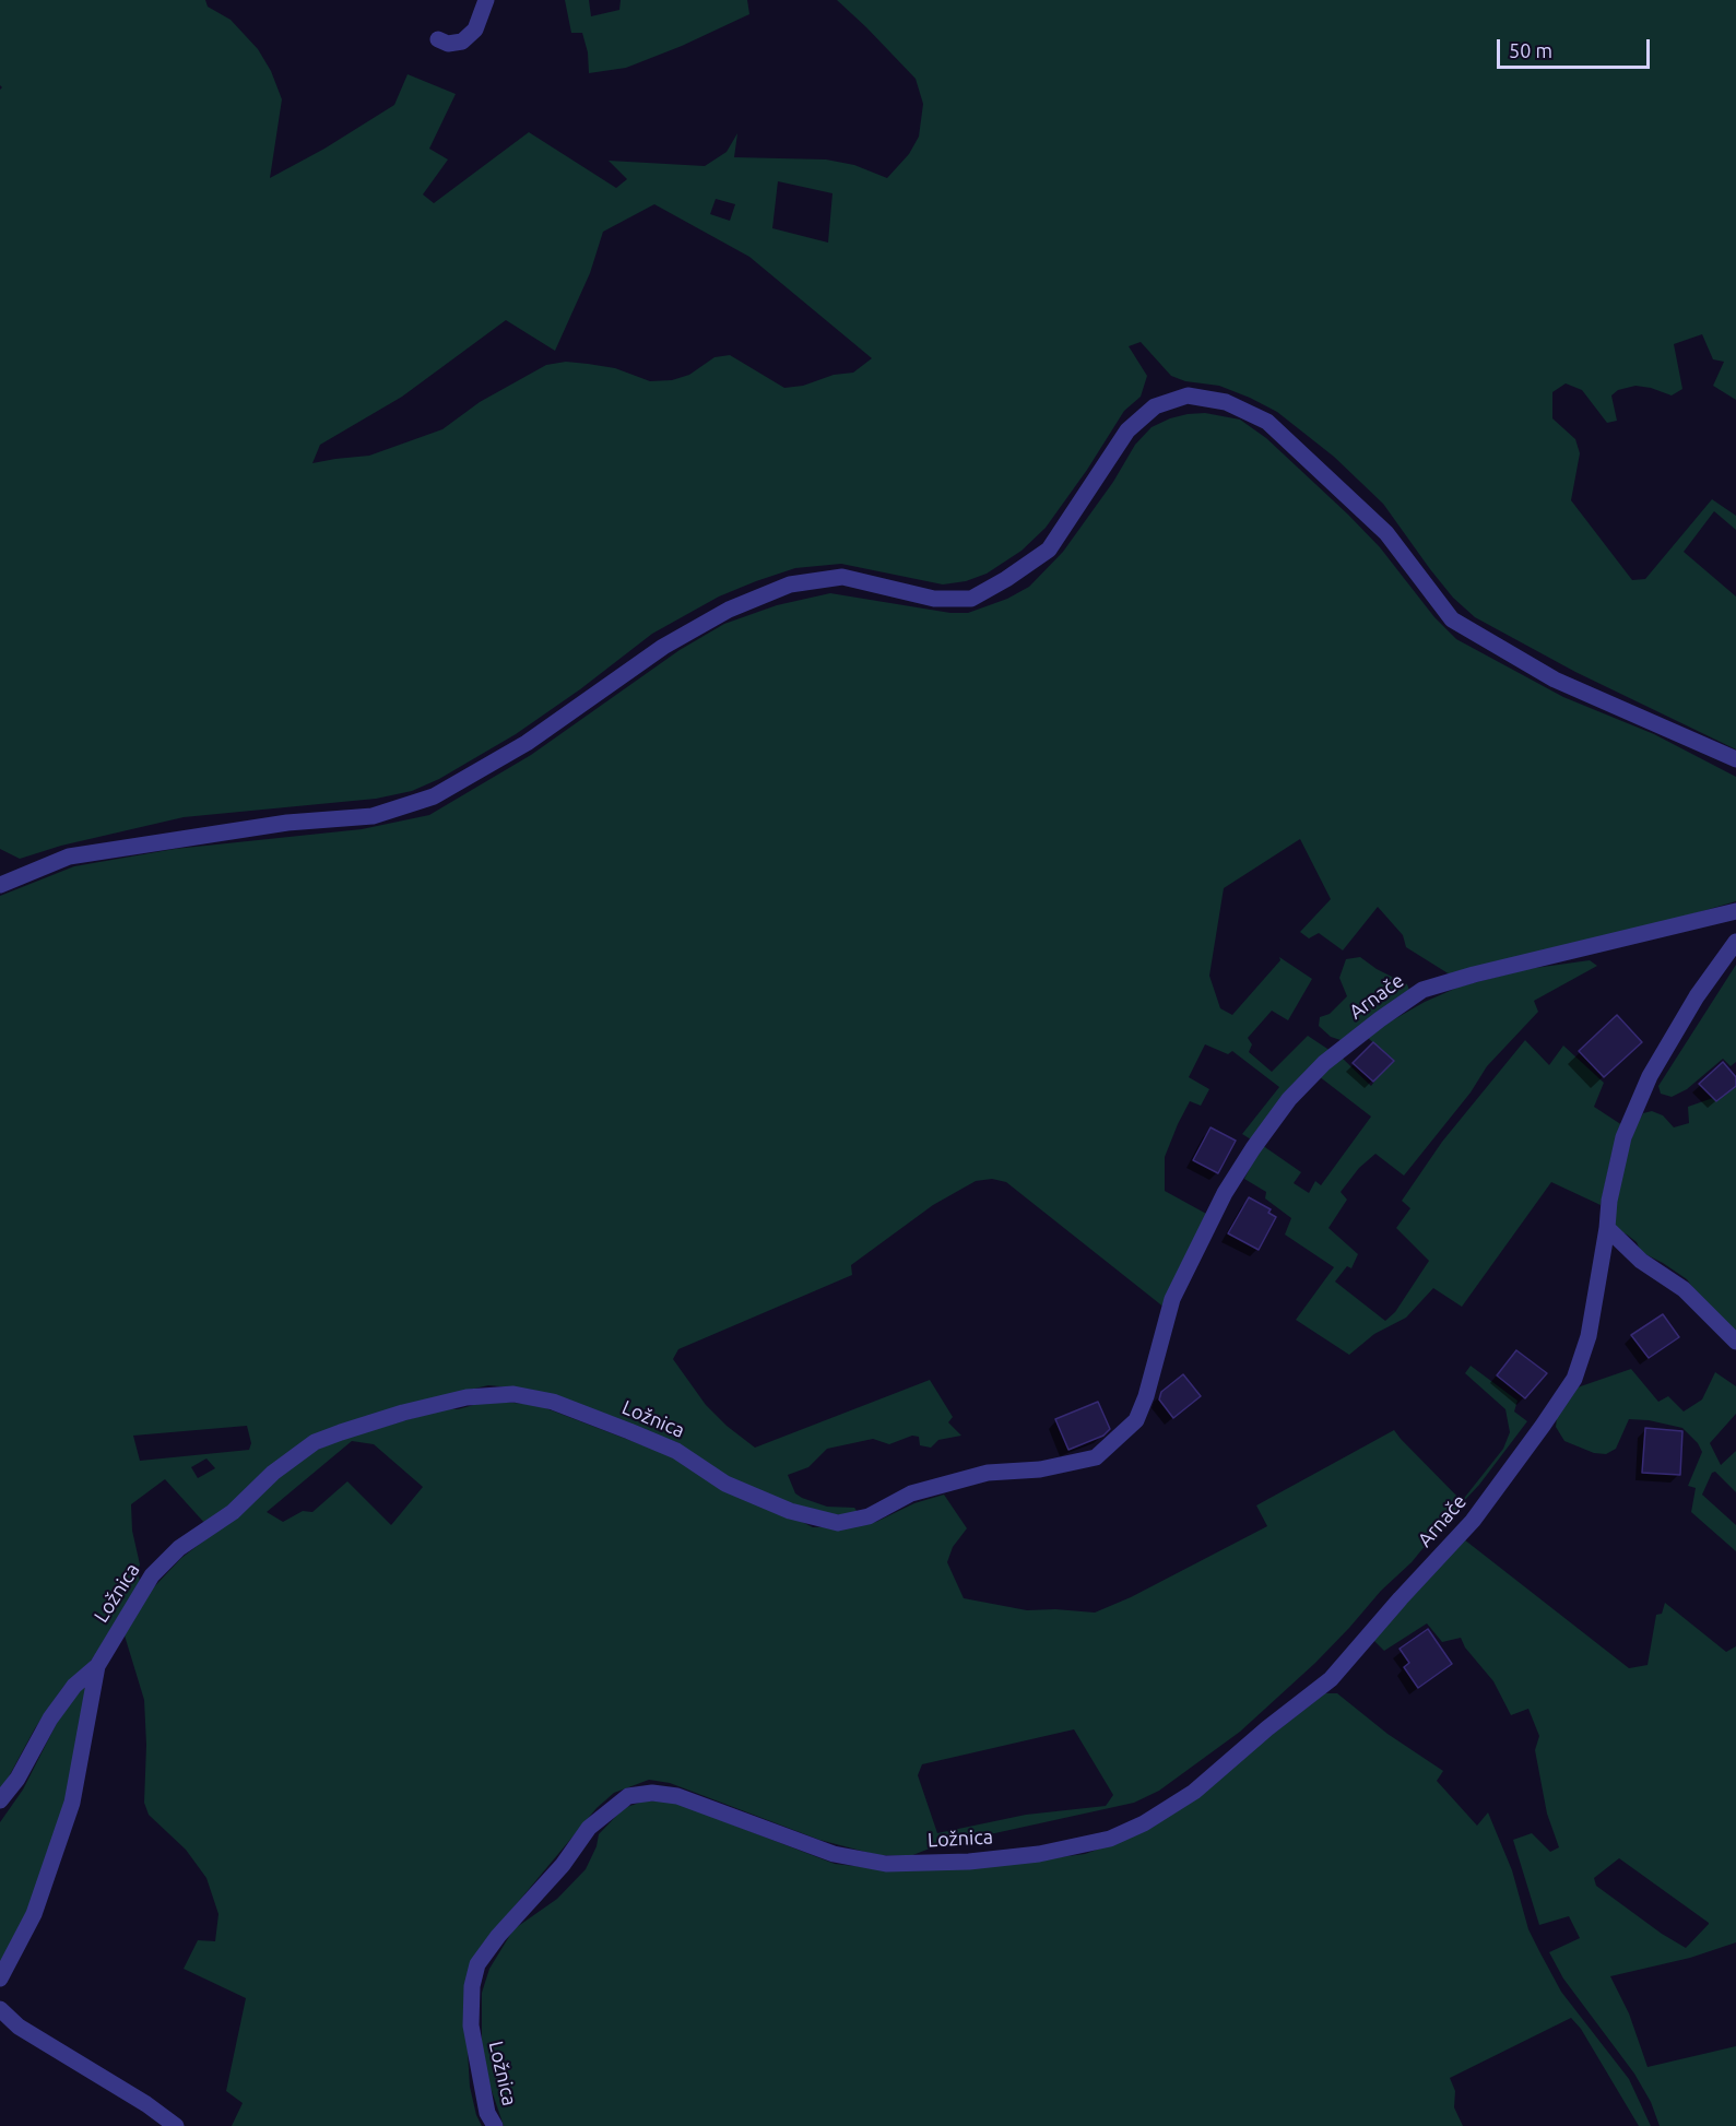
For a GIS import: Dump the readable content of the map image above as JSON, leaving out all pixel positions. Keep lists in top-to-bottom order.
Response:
{
  "streets": {
    "street": ["Arnače", "Ložnica"]
  },
  "crossings": [
    ["Arnače", "Ložnica"]
  ],
  "scale_bar": "50 m"
}
